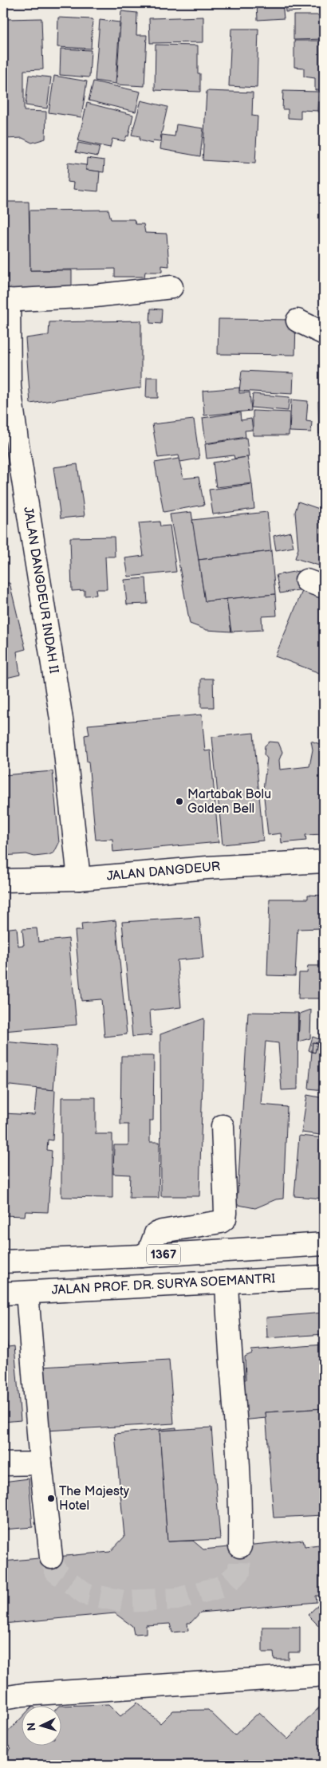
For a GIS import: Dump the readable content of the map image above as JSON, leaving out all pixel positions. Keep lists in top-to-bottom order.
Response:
{
  "streets": {
    "street": [
      "JALAN DANGDEUR INDAH II",
      "JALAN DANGDEUR",
      "1367",
      "JALAN PROF. DR. SURYA SOEMANTRI"
    ]
  },
  "crossings": [
    ["JALAN DANGDEUR INDAH II", "JALAN DANGDEUR"]
  ],
  "places": ["Martabak Bolu Golden Bell", "The Majesty Hotel"],
  "north": "left"
}
